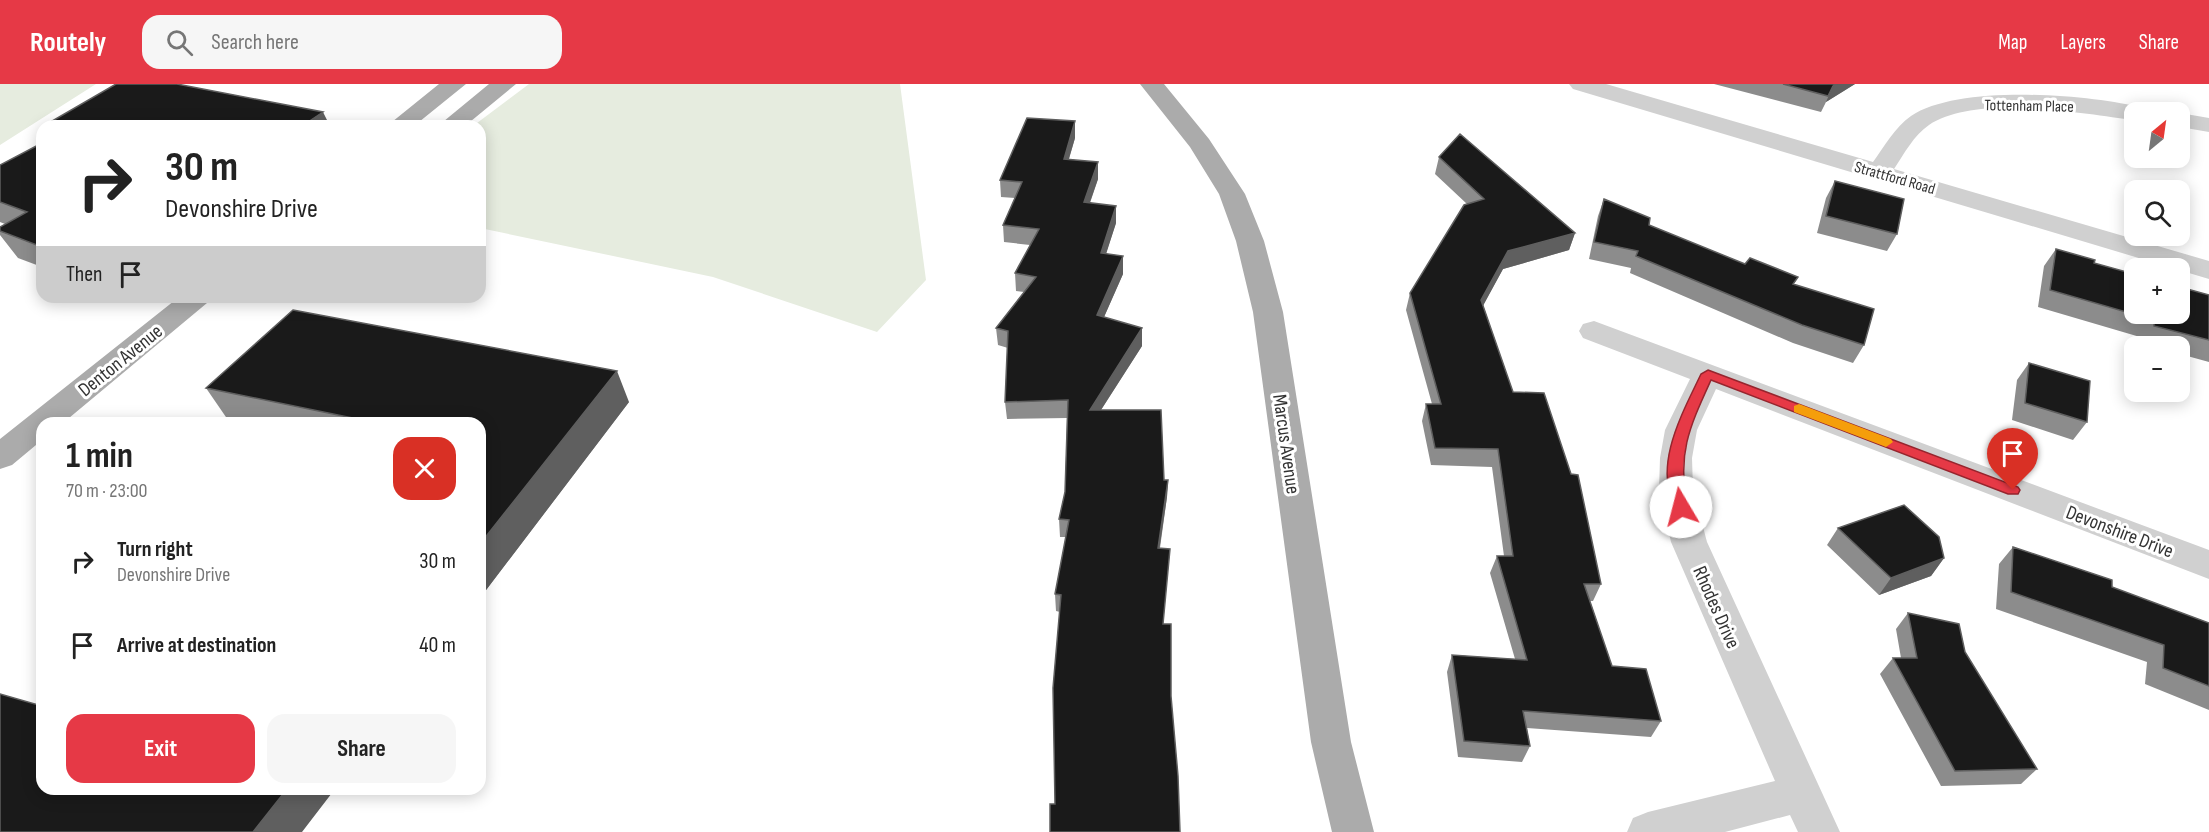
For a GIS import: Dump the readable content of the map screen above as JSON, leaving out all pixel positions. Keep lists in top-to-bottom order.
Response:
{
  "streets": {
    "main road": ["Denton Avenue", "Marcus Avenue"],
    "street": [
      "Tottenham Place",
      "Strattford Road",
      "Devonshire Drive",
      "Rhodes Drive"
    ]
  },
  "crossings": [
    ["Tottenham Place", "Strattford Road"],
    ["Devonshire Drive", "Rhodes Drive"]
  ],
  "north": "top right",
  "page": {
    "header": "Routely",
    "search": "Search here",
    "nav": ["Map", "Layers", "Share"],
    "map_buttons": ["+", "−"],
    "turn": ["30 m", "Devonshire Drive"],
    "then": "Then",
    "heading": ["1 min", "70 m · 23:00"],
    "list": [
      {
        "name": "Turn right",
        "note": "Devonshire Drive",
        "value": "30 m"
      },
      {
        "name": "Arrive at destination",
        "value": "40 m"
      }
    ],
    "buttons": ["Exit", "Share"]
  }
}
